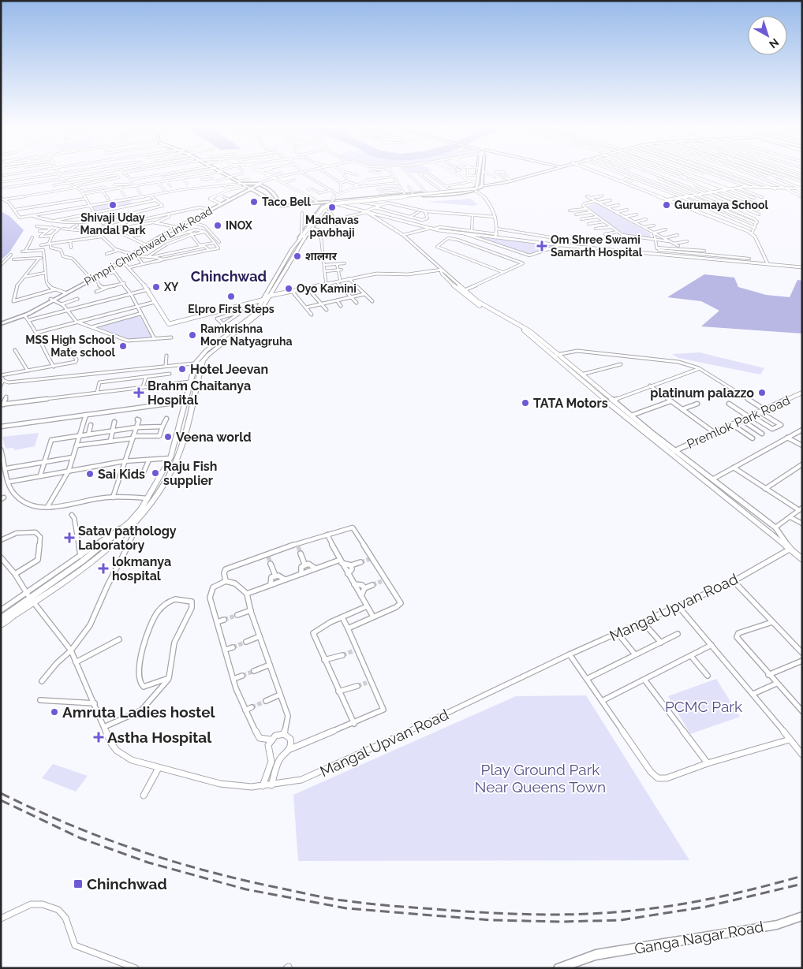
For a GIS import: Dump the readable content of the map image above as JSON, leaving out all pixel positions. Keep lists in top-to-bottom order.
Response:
{
  "streets": {
    "main road": ["Pimpri Chinchwad Link Road", "Ganga Nagar Road"],
    "street": ["Premlok Park Road", "Mangal Upvan Road"]
  },
  "districts": ["Chinchwad"],
  "parks": ["PCMC Park", "Play Ground Park Near Queens Town"],
  "places": {
    "other": [
      "Taco Bell",
      "Shivaji Uday Mandal Park",
      "Gurumaya School",
      "Madhavas pavbhaji",
      "INOX",
      "शालगर",
      "XY",
      "Oyo Kamini",
      "Elpro First Steps",
      "Ramkrishna More Natyagruha",
      "MSS High School Mate school",
      "Hotel Jeevan",
      "platinum palazzo",
      "TATA Motors",
      "Veena world",
      "Raju Fish supplier",
      "Sai Kids",
      "Amruta Ladies hostel"
    ],
    "health": [
      "Om Shree Swami Samarth Hospital",
      "Brahm Chaitanya Hospital",
      "Satav pathology Laboratory",
      "lokmanya hospital",
      "Astha Hospital"
    ],
    "transit": ["Chinchwad"]
  },
  "north": "bottom right"
}
